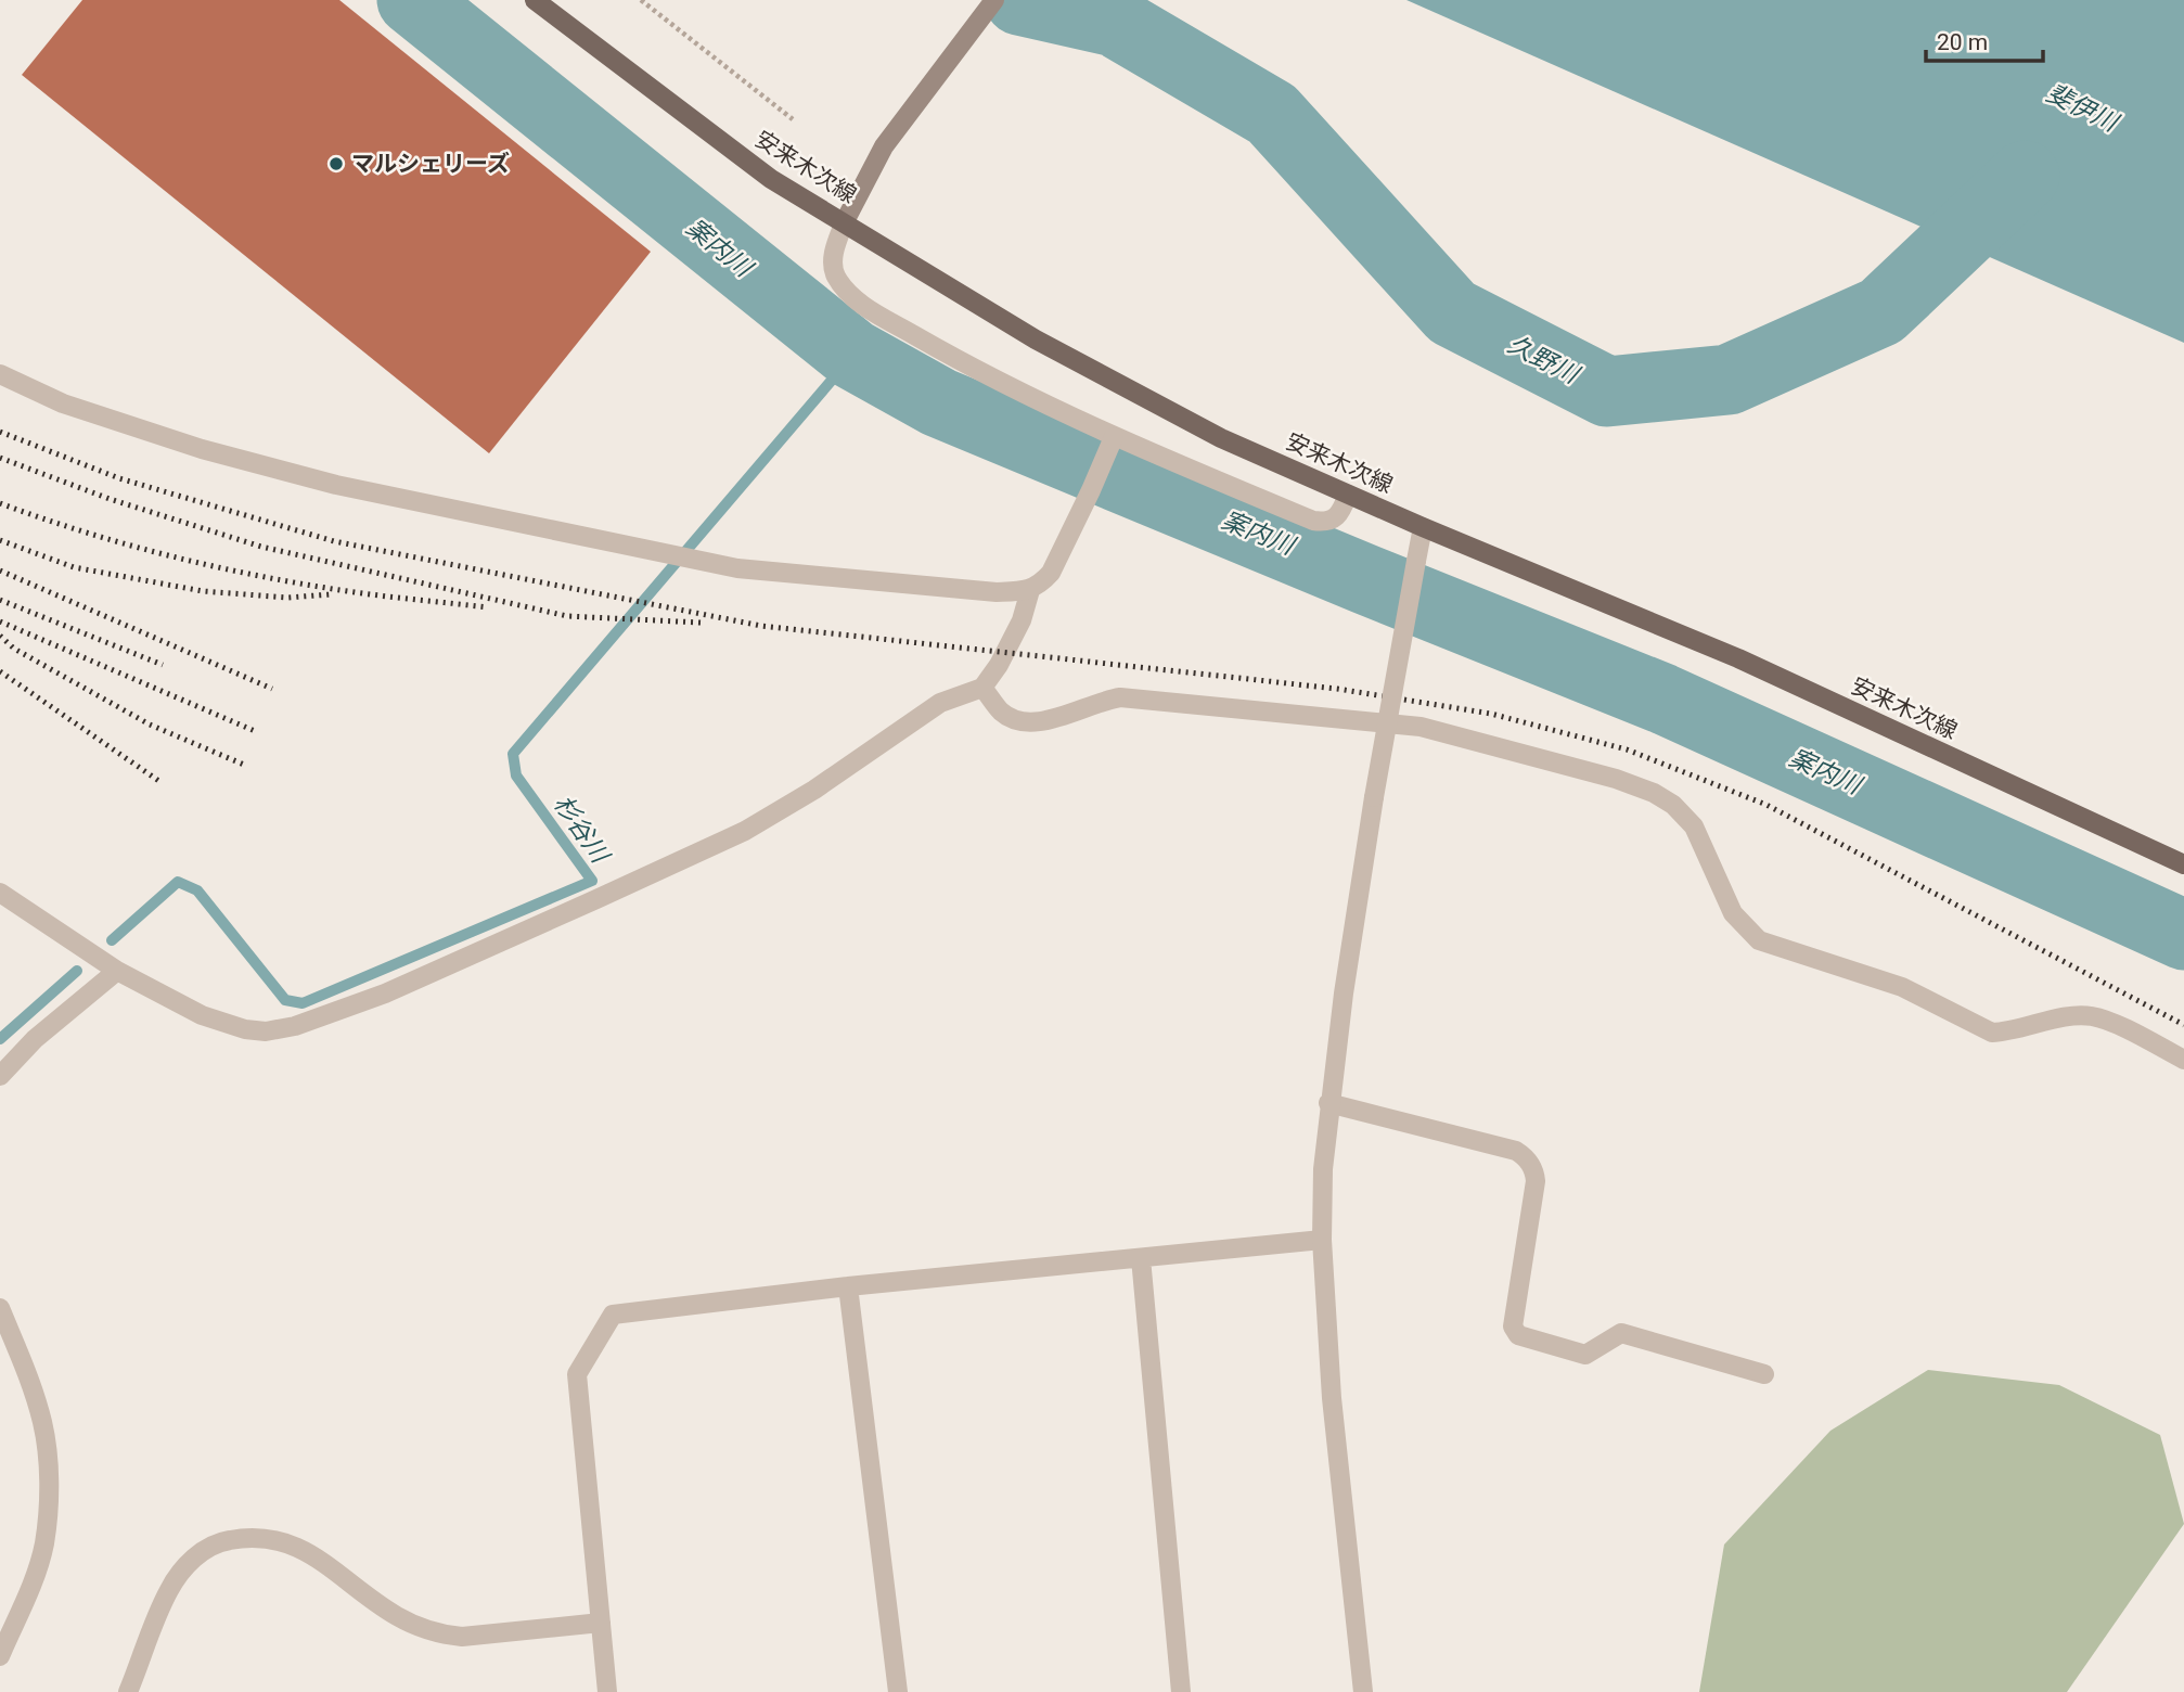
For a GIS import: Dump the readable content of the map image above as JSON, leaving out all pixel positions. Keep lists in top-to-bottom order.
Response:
{
  "streets": {
    "main road": ["安来木次線"]
  },
  "water": [
    "斐伊川",
    "案内川",
    "久野川",
    "杉谷川"
  ],
  "places": ["マルシェリーズ"],
  "scale_bar": "20 m"
}
